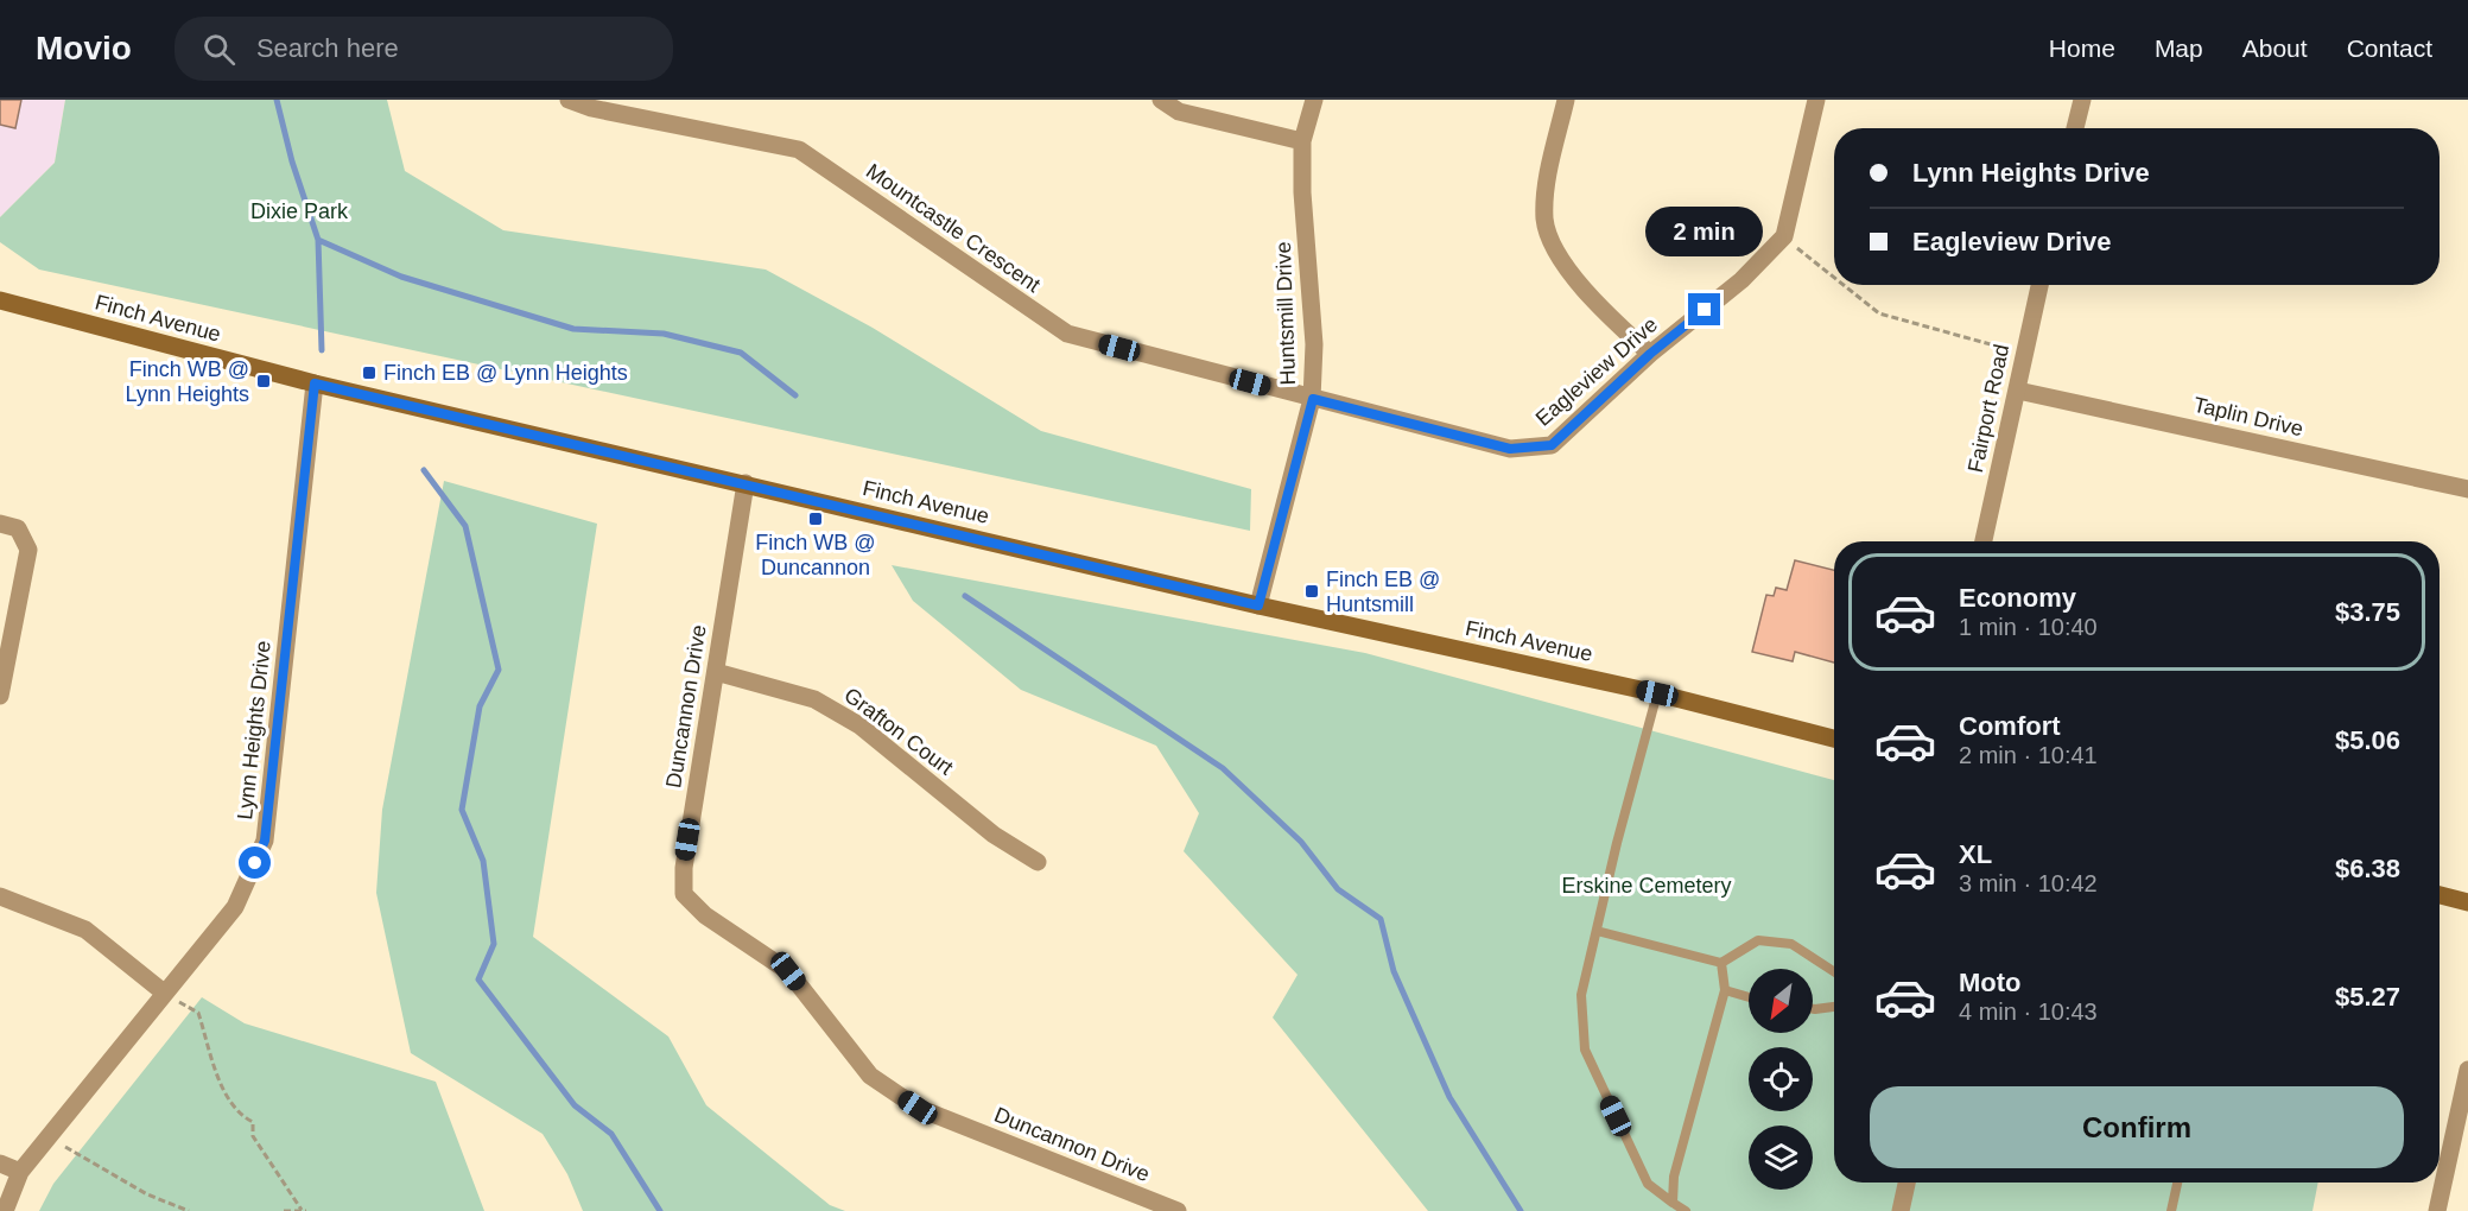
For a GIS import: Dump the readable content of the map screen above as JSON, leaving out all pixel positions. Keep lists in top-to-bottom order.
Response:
{
  "streets": {
    "main road": ["Finch Avenue"],
    "street": [
      "Mountcastle Crescent",
      "Huntsmill Drive",
      "Eagleview Drive",
      "Fairport Road",
      "Taplin Drive",
      "Duncannon Drive",
      "Lynn Heights Drive",
      "Grafton Court"
    ]
  },
  "crossings": [
    ["Mountcastle Crescent", "Huntsmill Drive"],
    ["Mountcastle Crescent", "Eagleview Drive"],
    ["Huntsmill Drive", "Finch Avenue"],
    ["Huntsmill Drive", "Eagleview Drive"],
    ["Finch Avenue", "Duncannon Drive"],
    ["Finch Avenue", "Lynn Heights Drive"],
    ["Fairport Road", "Taplin Drive"],
    ["Duncannon Drive", "Grafton Court"]
  ],
  "parks": ["Dixie Park", "Erskine Cemetery"],
  "places": {
    "transit": [
      "Finch EB @ Lynn Heights",
      "Finch WB @ Lynn Heights",
      "Finch WB @ Duncannon",
      "Finch EB @ Huntsmill"
    ]
  },
  "north": "bottom left",
  "page": {
    "header": "Movio",
    "search": "Search here",
    "nav": [
      "Home",
      "Map",
      "About",
      "Contact"
    ],
    "banner": ["Lynn Heights Drive", "Eagleview Drive"],
    "bubble": "2 min",
    "list": [
      {
        "name": "Economy",
        "note": "1 min · 10:40",
        "value": "$3.75"
      },
      {
        "name": "Comfort",
        "note": "2 min · 10:41",
        "value": "$5.06"
      },
      {
        "name": "XL",
        "note": "3 min · 10:42",
        "value": "$6.38"
      },
      {
        "name": "Moto",
        "note": "4 min · 10:43",
        "value": "$5.27"
      }
    ],
    "buttons": "Confirm"
  }
}
